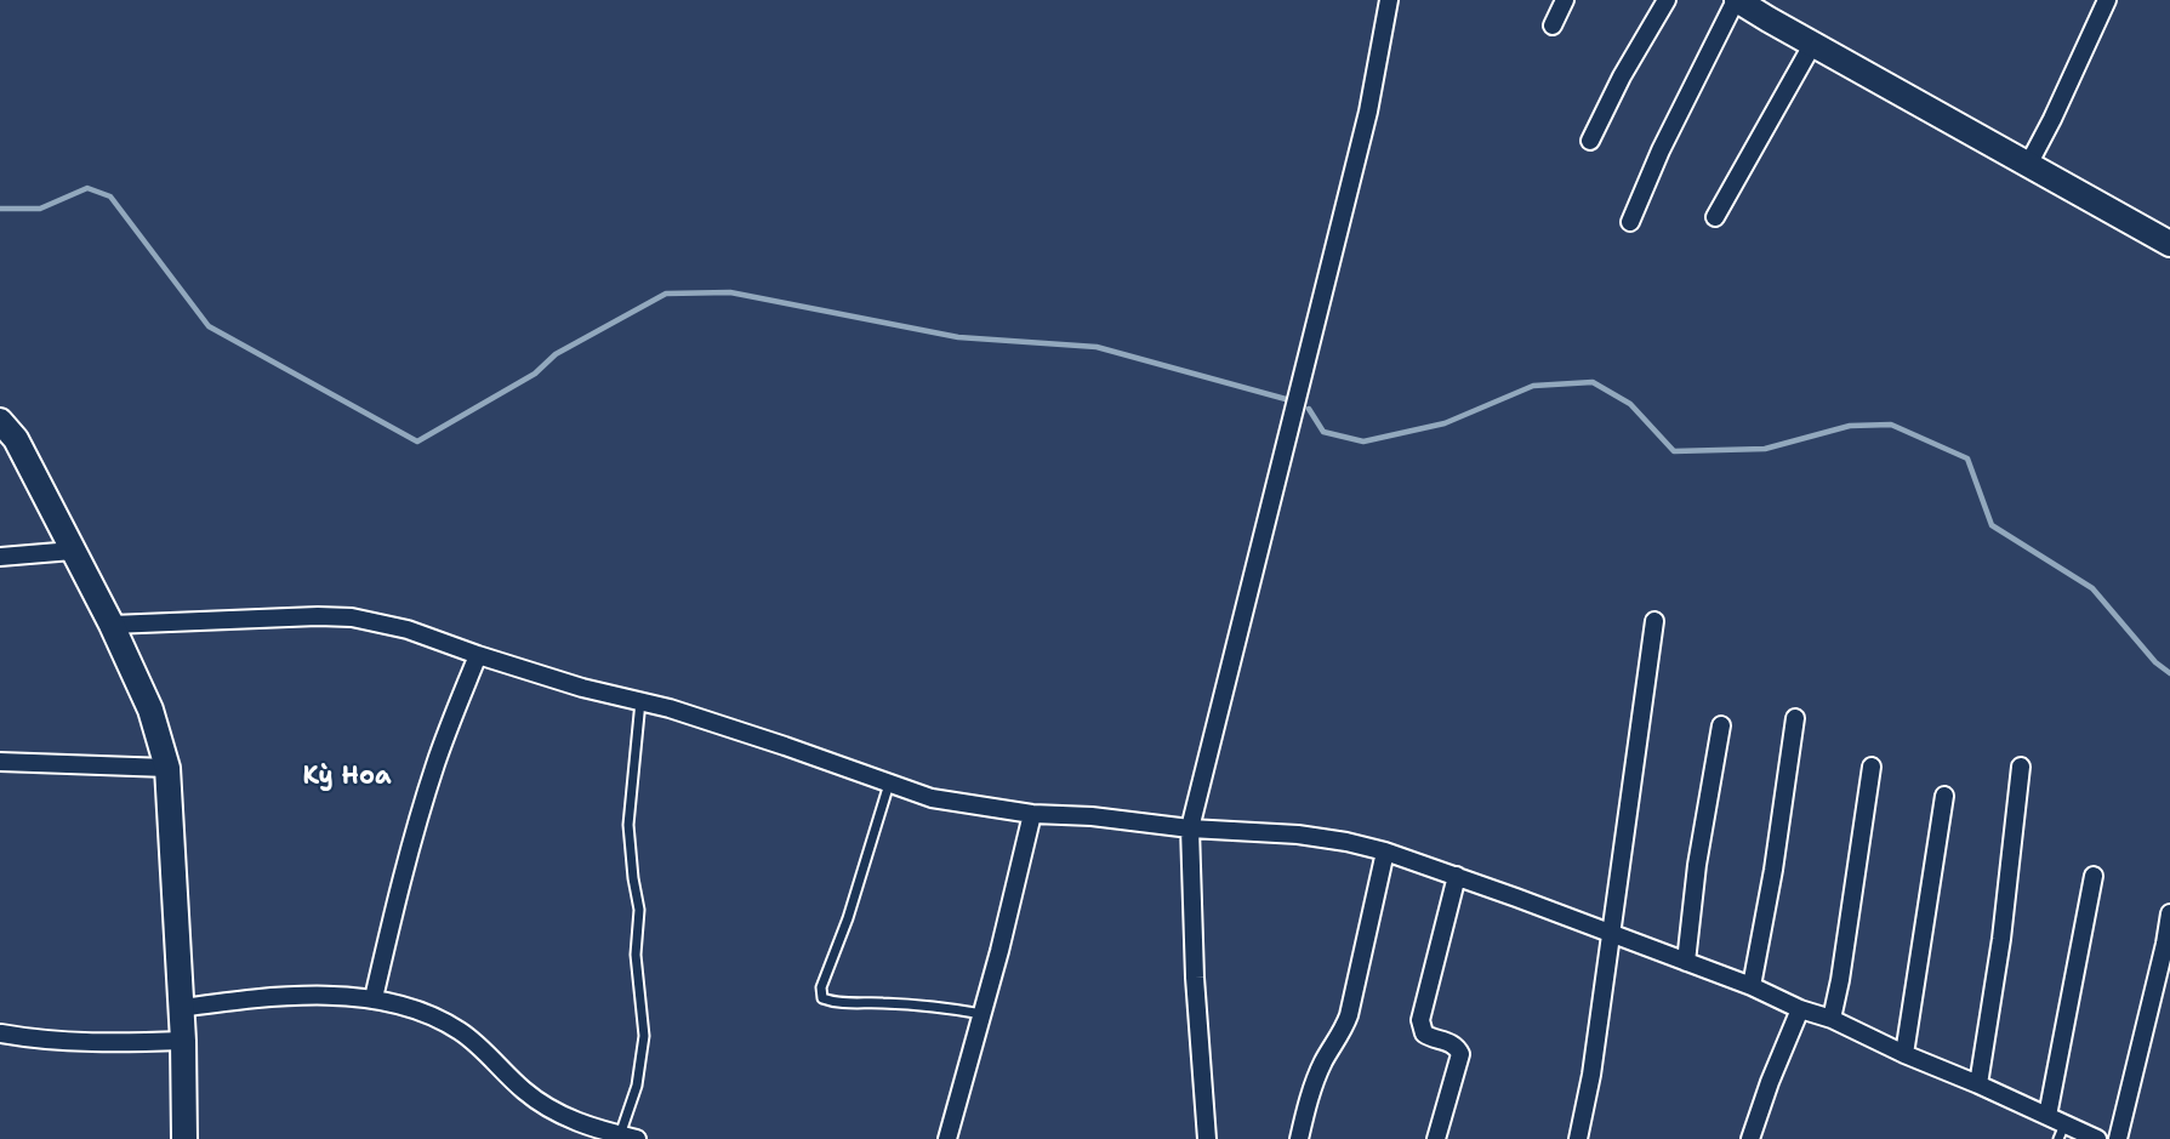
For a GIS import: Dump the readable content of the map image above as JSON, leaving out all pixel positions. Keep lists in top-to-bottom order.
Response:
{
  "districts": ["Kỳ Hoa"]
}
